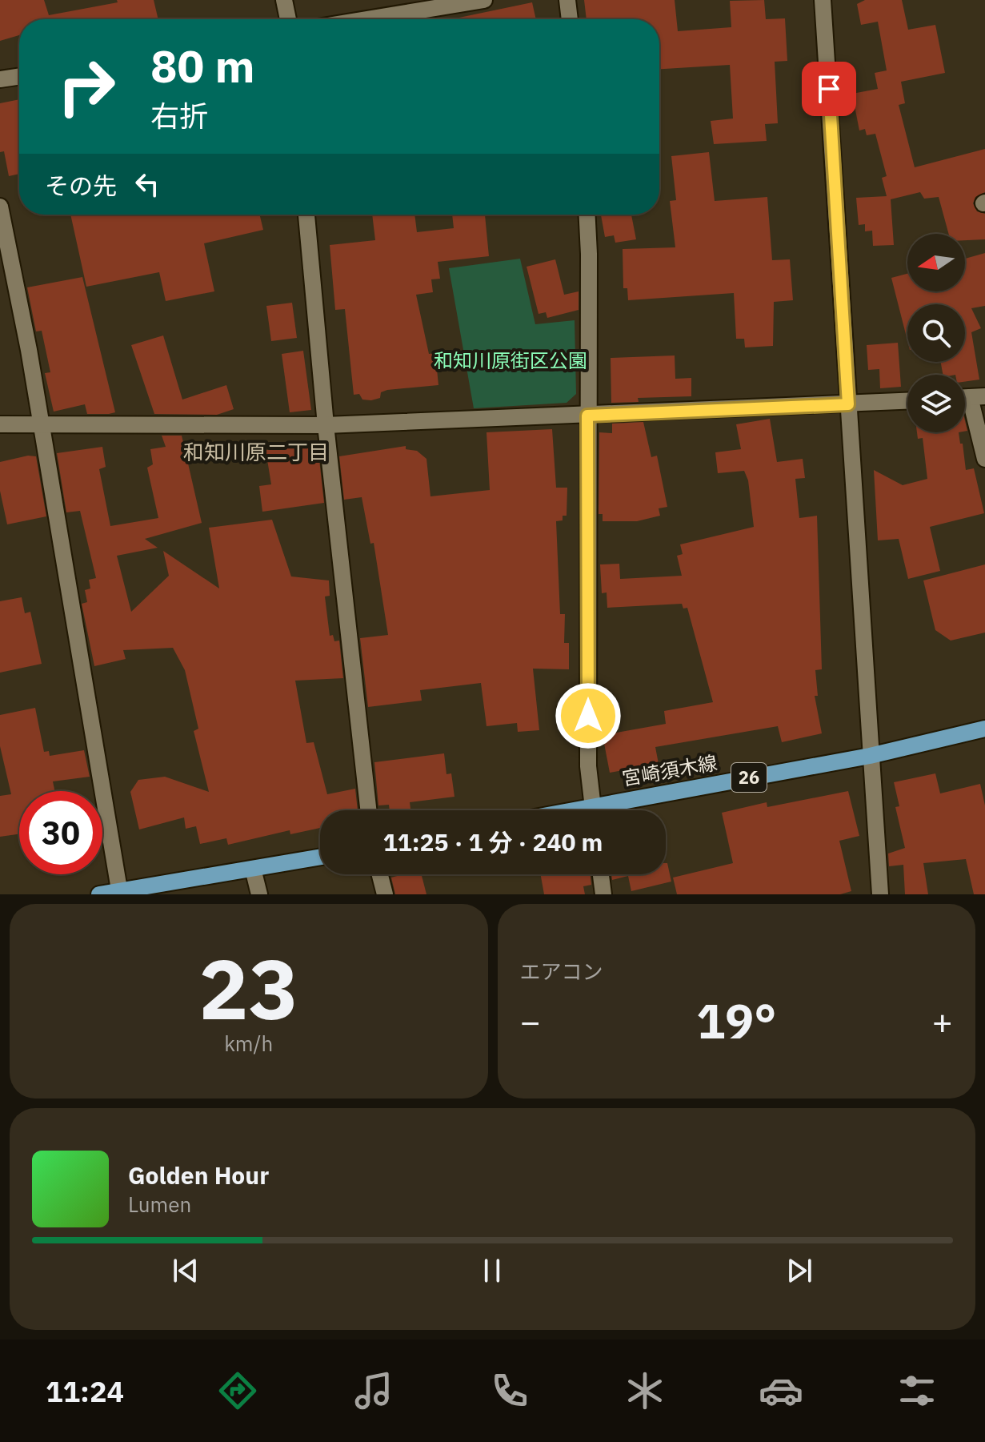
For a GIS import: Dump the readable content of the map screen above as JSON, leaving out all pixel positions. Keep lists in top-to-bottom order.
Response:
{
  "streets": {
    "main road": ["宮崎須木線", "26"]
  },
  "districts": ["和知川原二丁目"],
  "parks": ["和知川原街区公園"],
  "north": "left",
  "page": {
    "turn": ["80 m", "右折"],
    "then": "その先",
    "limit": "30",
    "trip": "11:25 · 1 分 · 240 m",
    "tile": [
      ["23", "km/h"],
      "エアコン"
    ],
    "heat": ["−", "19°", "+"],
    "song": ["Golden Hour", "Lumen"],
    "tabs": "11:24"
  }
}
